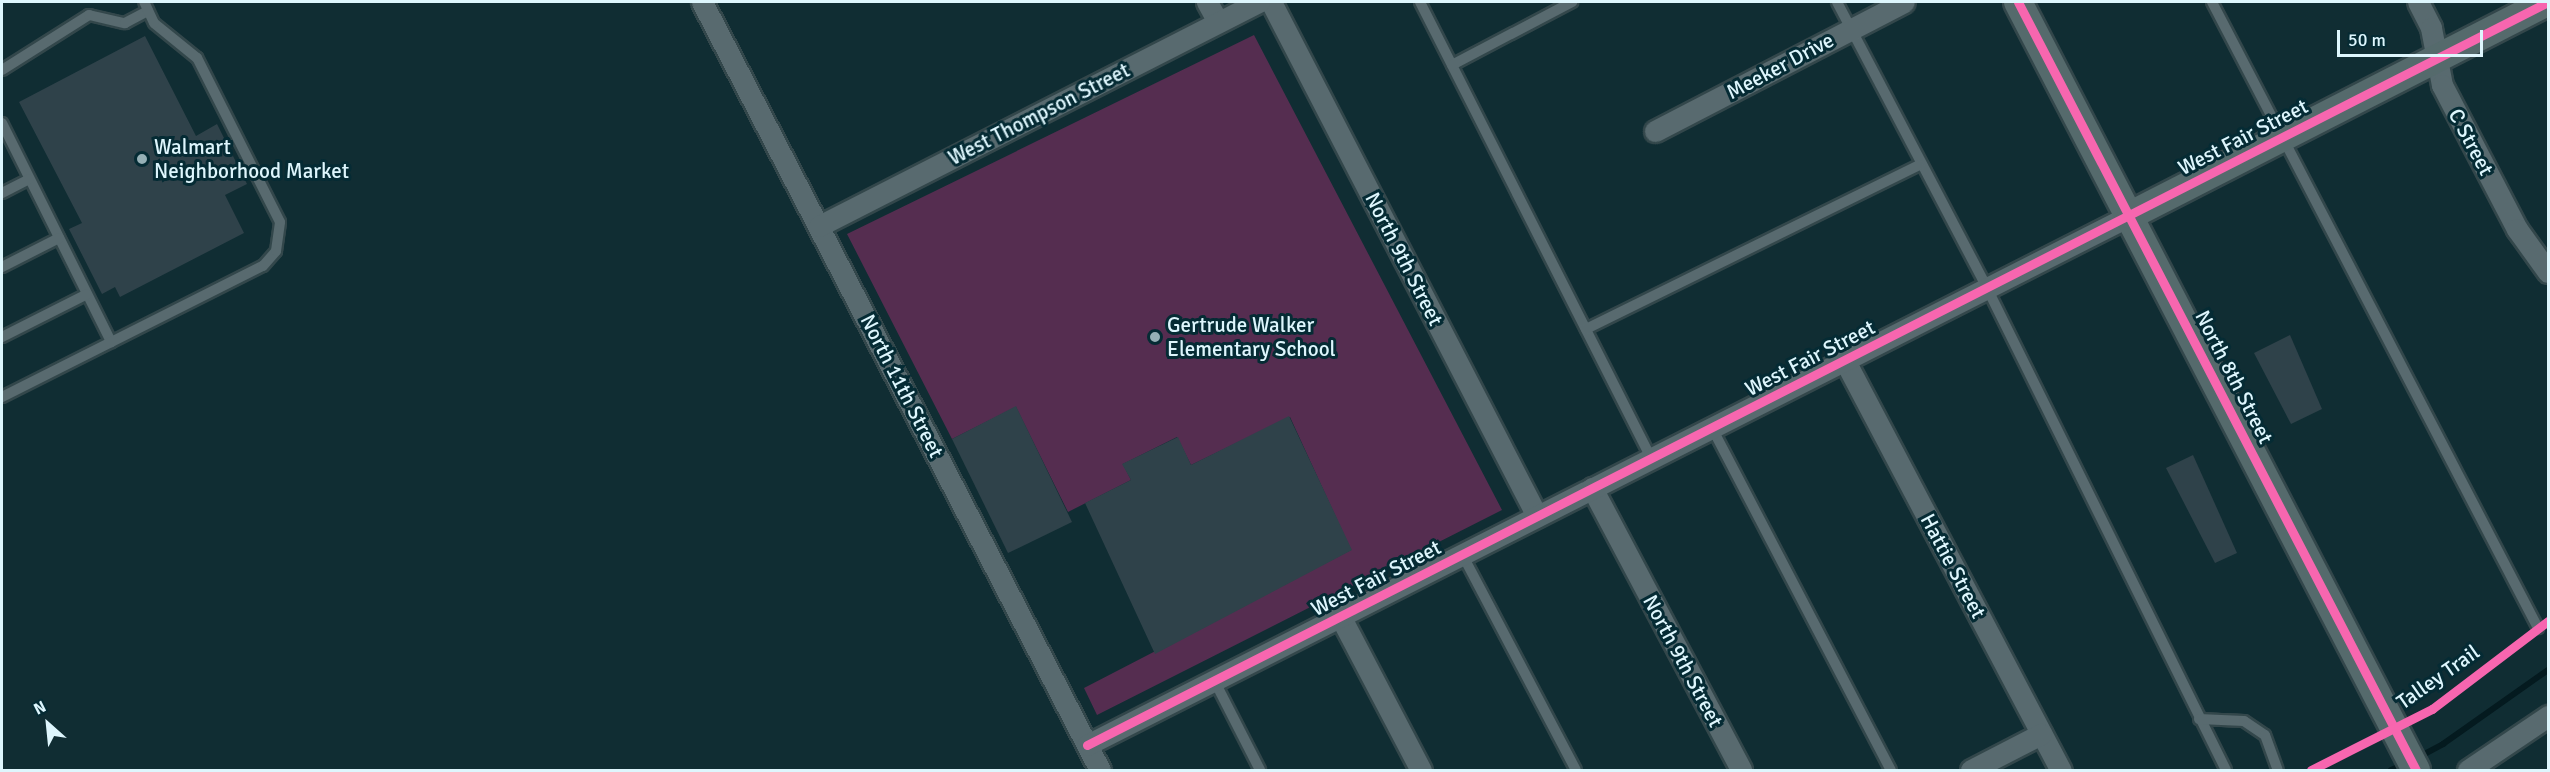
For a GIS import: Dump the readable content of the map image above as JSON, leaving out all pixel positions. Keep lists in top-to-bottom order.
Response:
{
  "streets": {
    "street": [
      "Meeker Drive",
      "West Thompson Street",
      "West Fair Street",
      "C Street",
      "North 9th Street",
      "North 8th Street",
      "North 11th Street",
      "Hattie Street"
    ],
    "cycle path": ["Talley Trail"]
  },
  "crossings": [
    ["West Thompson Street", "North 11th Street"],
    ["West Fair Street", "C Street"],
    ["West Fair Street", "North 9th Street"],
    ["West Fair Street", "North 8th Street"],
    ["West Fair Street", "North 11th Street"],
    ["West Fair Street", "Hattie Street"]
  ],
  "places": ["Walmart Neighborhood Market", "Gertrude Walker Elementary School"],
  "scale_bar": "50 m",
  "north": "top left"
}
